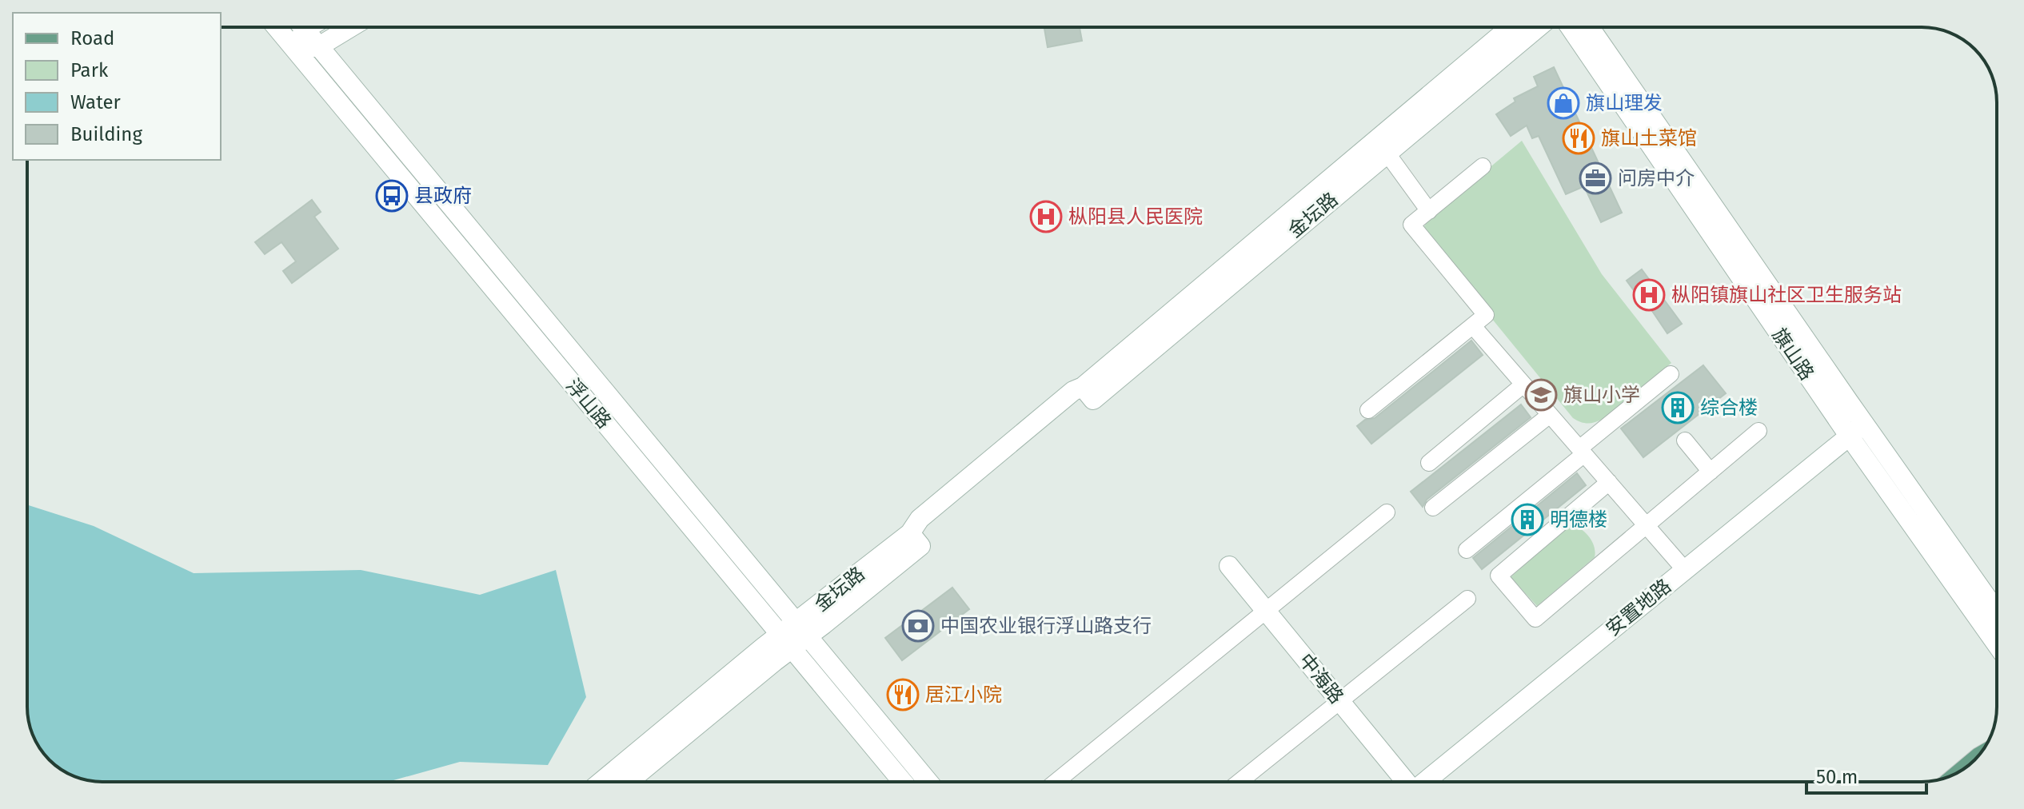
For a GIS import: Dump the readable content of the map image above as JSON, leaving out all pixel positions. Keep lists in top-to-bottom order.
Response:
{
  "streets": {
    "main road": [
      "金坛路",
      "旗山路",
      "浮山路",
      "安置地路",
      "中海路"
    ]
  },
  "crossings": [
    ["金坛路", "浮山路"],
    ["旗山路", "安置地路"]
  ],
  "places": {
    "shop": ["旗山理发"],
    "restaurant": ["旗山土菜馆", "居江小院"],
    "office": ["问房中介"],
    "bus stop": ["县政府"],
    "hospital": ["枞阳县人民医院", "枞阳镇旗山社区卫生服务站"],
    "school or university": ["旗山小学"],
    "building": ["综合楼", "明德楼"],
    "bank": ["中国农业银行浮山路支行"]
  },
  "legend": [
    "Road",
    "Park",
    "Water",
    "Building"
  ],
  "scale_bar": "50 m"
}
